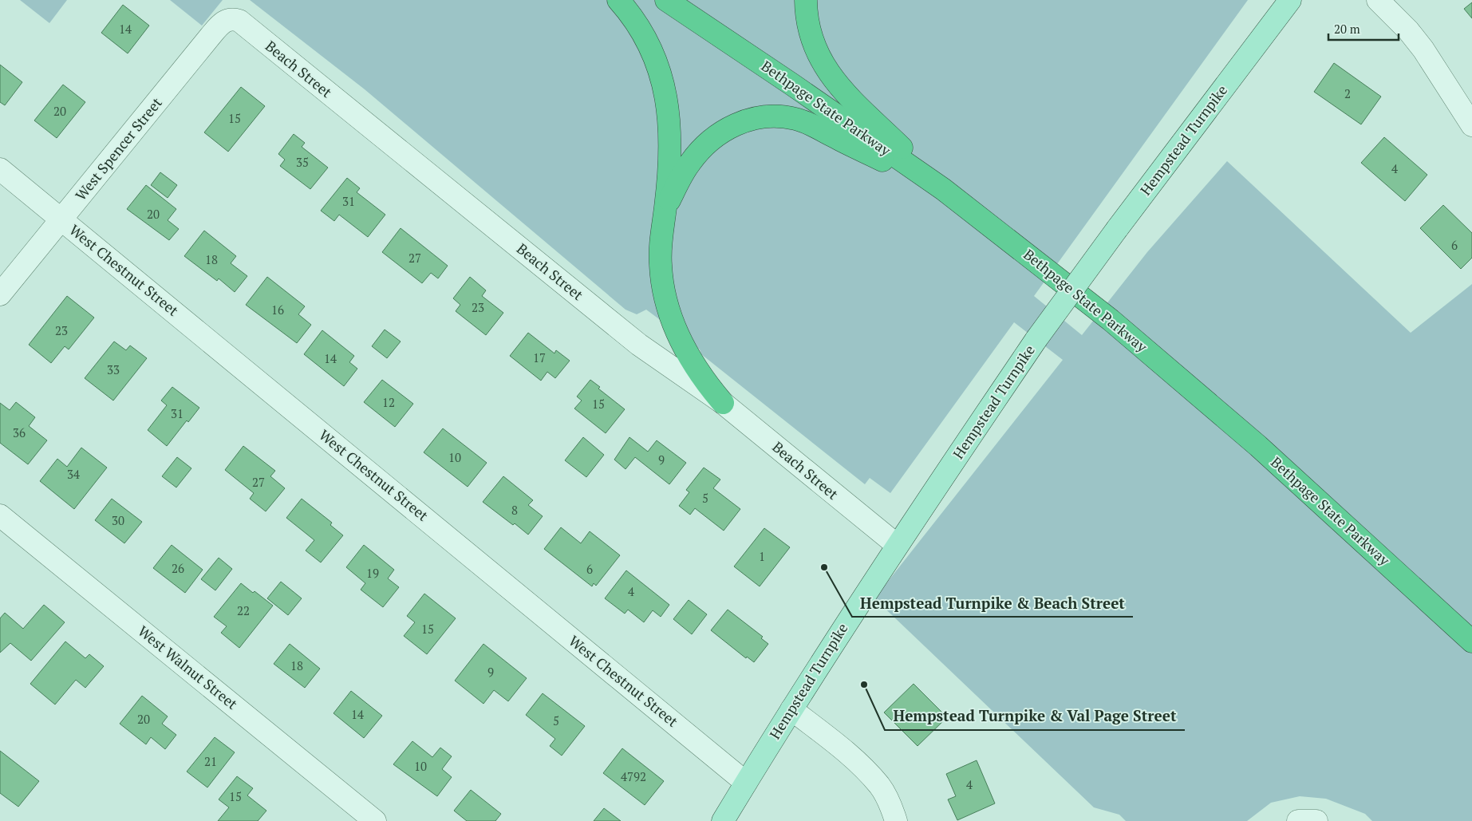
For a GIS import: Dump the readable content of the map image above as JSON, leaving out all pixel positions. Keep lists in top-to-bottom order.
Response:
{
  "streets": {
    "highway": ["Bethpage State Parkway"],
    "main road": ["Hempstead Turnpike"],
    "street": [
      "Beach Street",
      "West Spencer Street",
      "West Chestnut Street",
      "West Walnut Street"
    ]
  },
  "crossings": [
    ["Beach Street", "Hempstead Turnpike"],
    ["Beach Street", "West Spencer Street"],
    ["Hempstead Turnpike", "West Chestnut Street"],
    ["West Spencer Street", "West Chestnut Street"]
  ],
  "places": ["Hempstead Turnpike & Beach Street", "Hempstead Turnpike & Val Page Street"],
  "house_numbers": [
    "14",
    "2",
    "20",
    "15",
    "35",
    "4",
    "31",
    "20",
    "6",
    "27",
    "18",
    "23",
    "16",
    "23",
    "17",
    "14",
    "33",
    "12",
    "15",
    "31",
    "36",
    "10",
    "9",
    "34",
    "27",
    "5",
    "8",
    "30",
    "1",
    "26",
    "6",
    "19",
    "4",
    "22",
    "15",
    "18",
    "9",
    "14",
    "20",
    "5",
    "21",
    "10",
    "4792",
    "4",
    "15"
  ],
  "scale_bar": "20 m"
}
